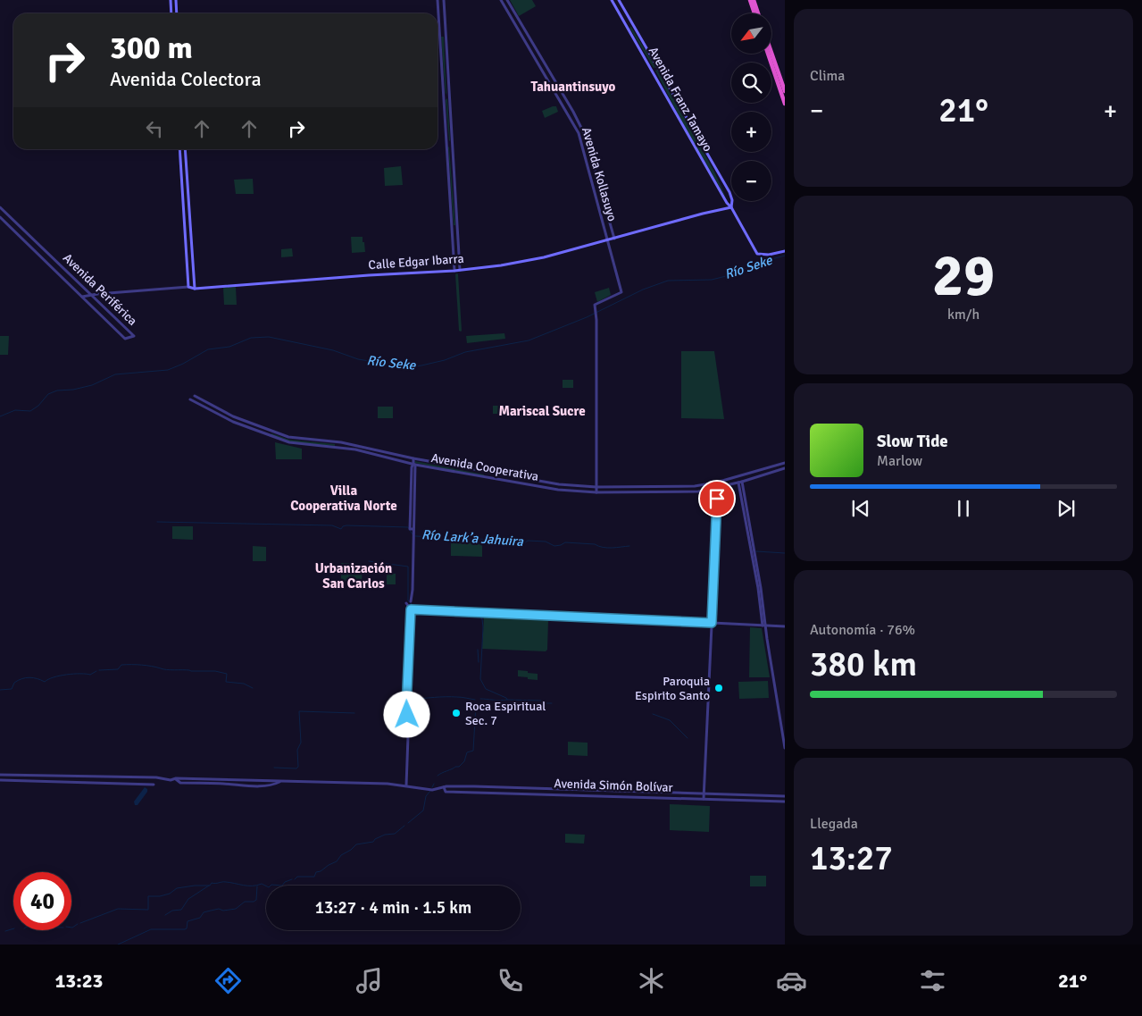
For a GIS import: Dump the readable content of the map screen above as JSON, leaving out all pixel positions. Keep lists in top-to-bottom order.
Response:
{
  "streets": {
    "main road": ["Avenida Franz Tamayo", "Calle Edgar Ibarra"],
    "street": [
      "Avenida Kollasuyo",
      "Avenida Periférica",
      "Avenida Cooperativa",
      "Avenida Simón Bolívar"
    ]
  },
  "crossings": [
    ["Avenida Franz Tamayo", "Calle Edgar Ibarra"],
    ["Avenida Kollasuyo", "Calle Edgar Ibarra"],
    ["Avenida Kollasuyo", "Avenida Cooperativa"],
    ["Calle Edgar Ibarra", "Avenida Periférica"]
  ],
  "districts": [
    "Tahuantinsuyo",
    "Mariscal Sucre",
    "Villa Cooperativa Norte",
    "Urbanización San Carlos"
  ],
  "water": ["Río Seke", "Río Lark’a Jahuira"],
  "places": ["Paroquia Espirito Santo", "Roca Espiritual Sec. 7"],
  "north": "bottom left",
  "page": {
    "tile": [
      "Clima",
      ["29", "km/h"],
      ["Autonomía · 76%", "380 km"],
      ["Llegada", "13:27"]
    ],
    "map_buttons": ["+", "−"],
    "turn": ["300 m", "Avenida Colectora"],
    "heat": ["−", "21°", "+"],
    "song": ["Slow Tide", "Marlow"],
    "limit": "40",
    "trip": "13:27 · 4 min · 1.5 km",
    "tabs": ["13:23", "21°"]
  }
}
